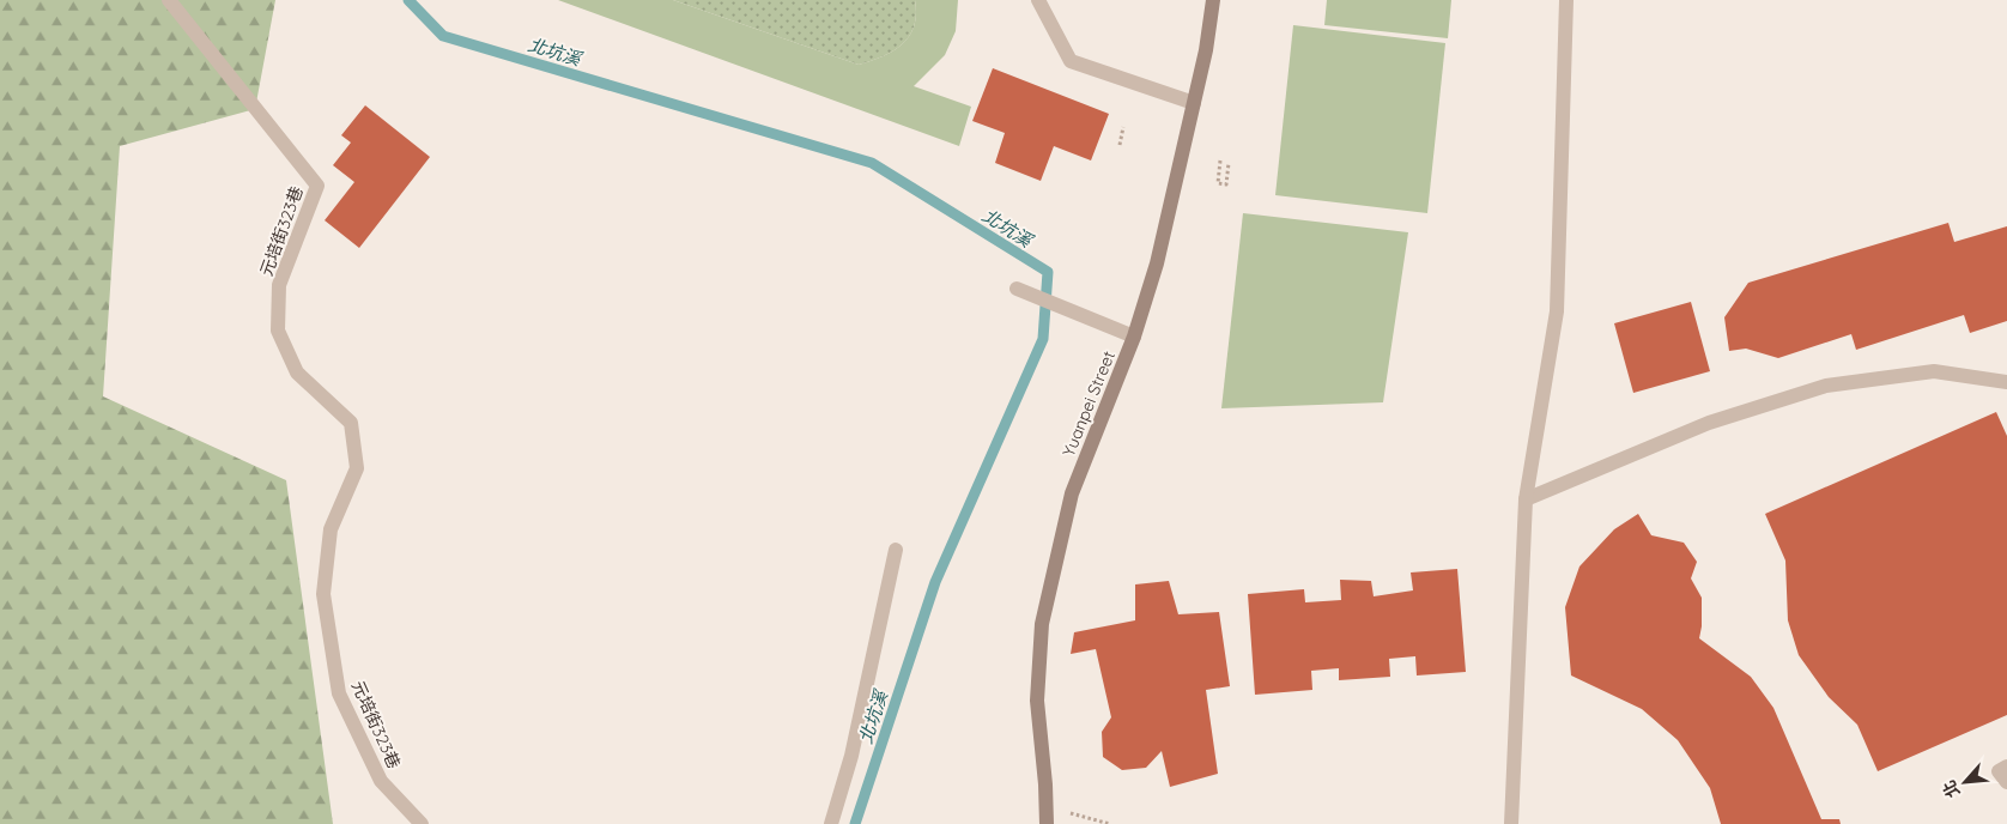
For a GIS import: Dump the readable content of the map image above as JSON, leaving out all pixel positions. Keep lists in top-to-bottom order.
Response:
{
  "streets": {
    "street": ["Yuanpei Street"],
    "lane": ["元培街323巷"]
  },
  "water": ["北坑溪"],
  "north": "bottom left"
}
